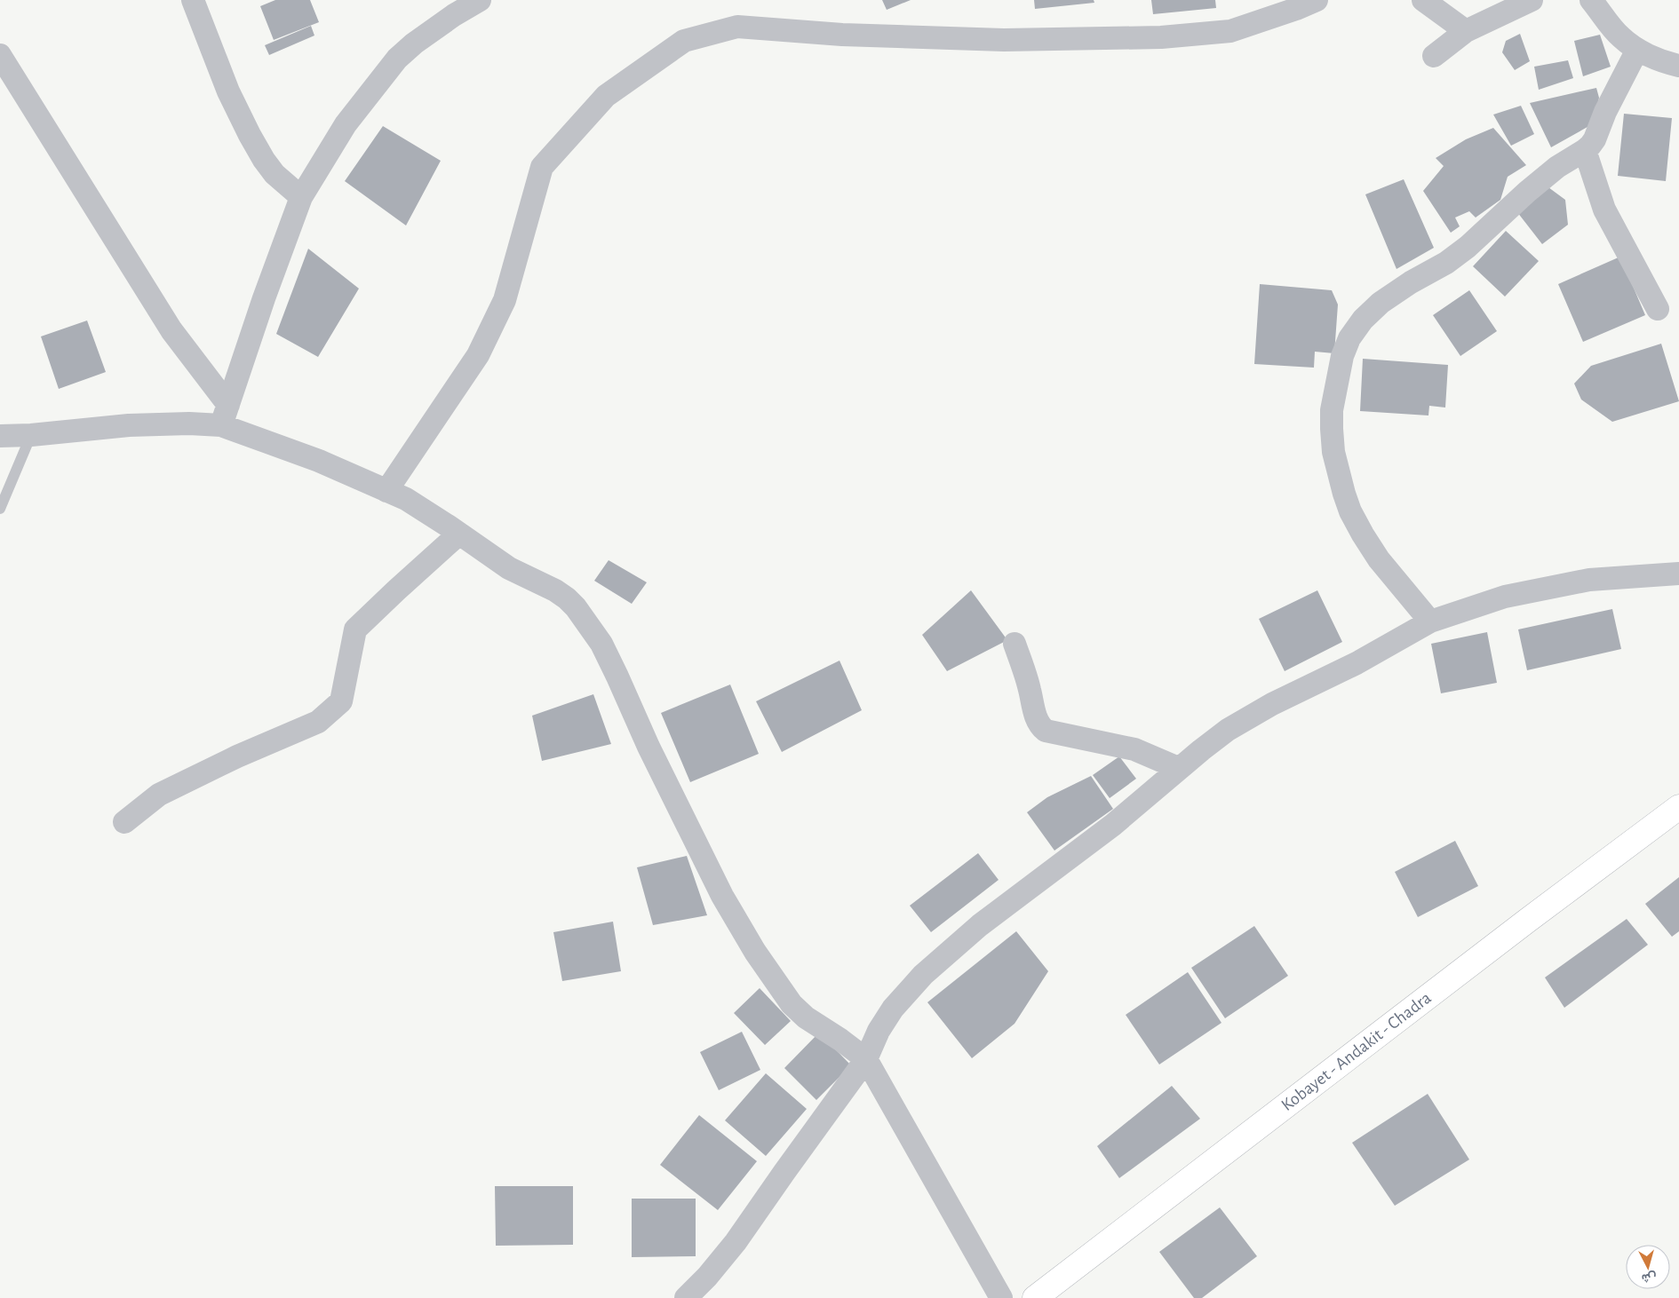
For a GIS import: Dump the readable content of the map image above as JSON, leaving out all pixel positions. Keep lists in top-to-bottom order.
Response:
{
  "streets": {
    "main road": ["Kobayet - Andakit - Chadra"]
  },
  "north": "bottom"
}
